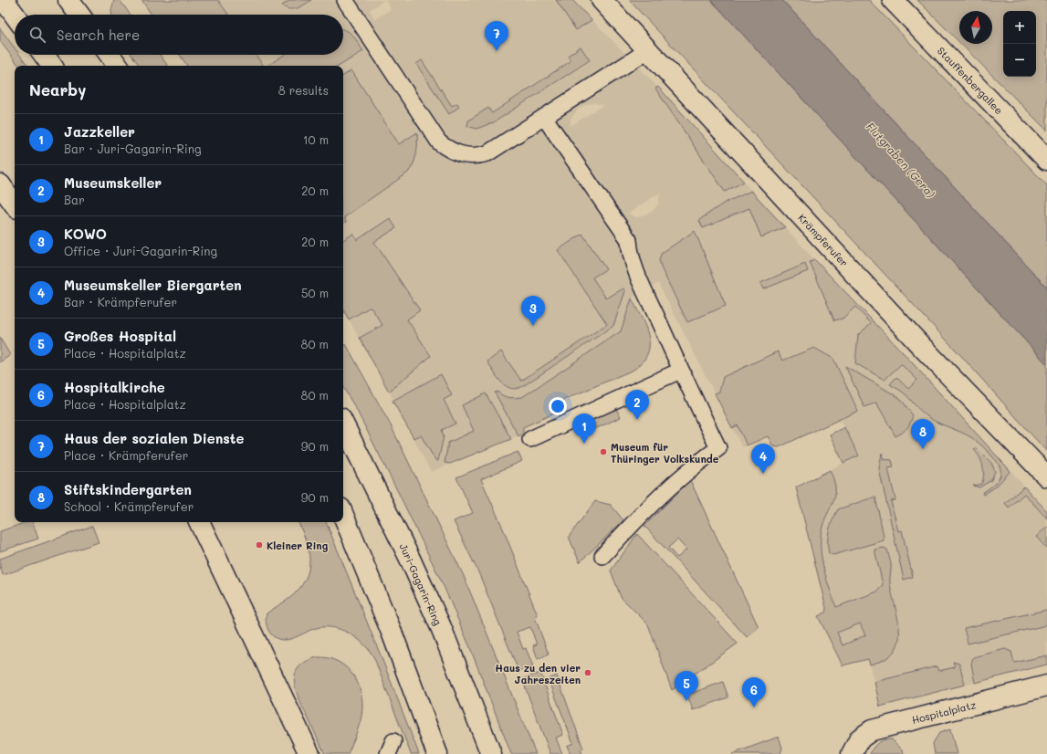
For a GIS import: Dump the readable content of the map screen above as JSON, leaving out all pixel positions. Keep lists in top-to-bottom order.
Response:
{
  "streets": {
    "street": [
      "Stauffenbergallee",
      "Krämpferufer",
      "Juri-Gagarin-Ring",
      "Hospitalplatz"
    ]
  },
  "water": ["Flutgraben (Gera)"],
  "places": ["Museum für Thüringer Volkskunde", "Kleiner Ring", "Haus zu den vier Jahreszeiten"],
  "north": "top",
  "page": {
    "map_buttons": ["+", "−"],
    "search": "Search here",
    "pins": [
      "7",
      "3",
      "2",
      "1",
      "8",
      "4",
      "5",
      "6"
    ],
    "heading": ["Nearby", "8 results"],
    "list": [
      {
        "mark": "1",
        "name": "Jazzkeller",
        "note": "Bar · Juri-Gagarin-Ring",
        "value": "10 m"
      },
      {
        "mark": "2",
        "name": "Museumskeller",
        "note": "Bar",
        "value": "20 m"
      },
      {
        "mark": "3",
        "name": "KOWO",
        "note": "Office · Juri-Gagarin-Ring",
        "value": "20 m"
      },
      {
        "mark": "4",
        "name": "Museumskeller Biergarten",
        "note": "Bar · Krämpferufer",
        "value": "50 m"
      },
      {
        "mark": "5",
        "name": "Großes Hospital",
        "note": "Place · Hospitalplatz",
        "value": "80 m"
      },
      {
        "mark": "6",
        "name": "Hospitalkirche",
        "note": "Place · Hospitalplatz",
        "value": "80 m"
      },
      {
        "mark": "7",
        "name": "Haus der sozialen Dienste",
        "note": "Place · Krämpferufer",
        "value": "90 m"
      },
      {
        "mark": "8",
        "name": "Stiftskindergarten",
        "note": "School · Krämpferufer",
        "value": "90 m"
      }
    ]
  }
}
